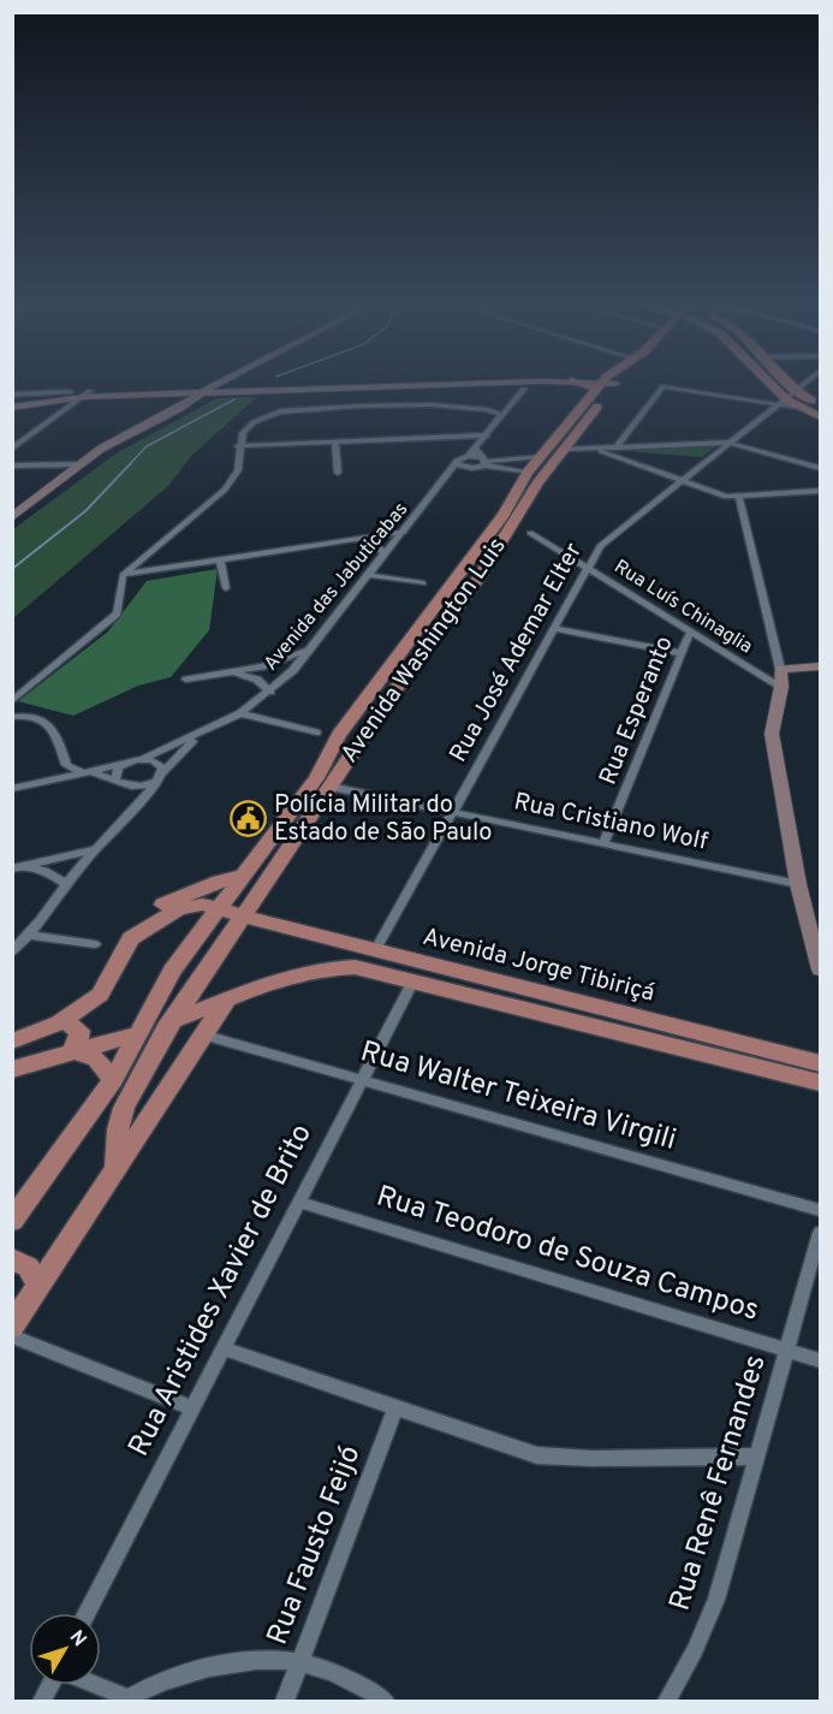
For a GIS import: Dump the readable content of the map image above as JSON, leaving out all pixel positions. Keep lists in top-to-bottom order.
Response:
{
  "streets": {
    "main road": ["Avenida Washington Luis", "Avenida Jorge Tibiriçá"],
    "street": [
      "Avenida das Jabuticabas",
      "Rua Luís Chinaglia",
      "Rua José Ademar Elter",
      "Rua Esperanto",
      "Rua Cristiano Wolf",
      "Rua Walter Teixeira Virgili",
      "Rua Teodoro de Souza Campos",
      "Rua Aristides Xavier de Brito",
      "Rua Renê Fernandes",
      "Rua Fausto Feijó"
    ]
  },
  "crossings": [
    ["Rua Luís Chinaglia", "Rua José Ademar Elter"],
    ["Rua Luís Chinaglia", "Rua Esperanto"],
    ["Avenida Washington Luis", "Rua Cristiano Wolf"],
    ["Avenida Washington Luis", "Avenida Jorge Tibiriçá"],
    ["Rua José Ademar Elter", "Rua Cristiano Wolf"],
    ["Rua José Ademar Elter", "Avenida Jorge Tibiriçá"],
    ["Rua Esperanto", "Rua Cristiano Wolf"],
    ["Avenida Jorge Tibiriçá", "Rua Aristides Xavier de Brito"],
    ["Rua Walter Teixeira Virgili", "Rua Aristides Xavier de Brito"],
    ["Rua Teodoro de Souza Campos", "Rua Aristides Xavier de Brito"],
    ["Rua Teodoro de Souza Campos", "Rua Renê Fernandes"]
  ],
  "places": {
    "public building": ["Polícia Militar do Estado de São Paulo"]
  },
  "north": "top right"
}
